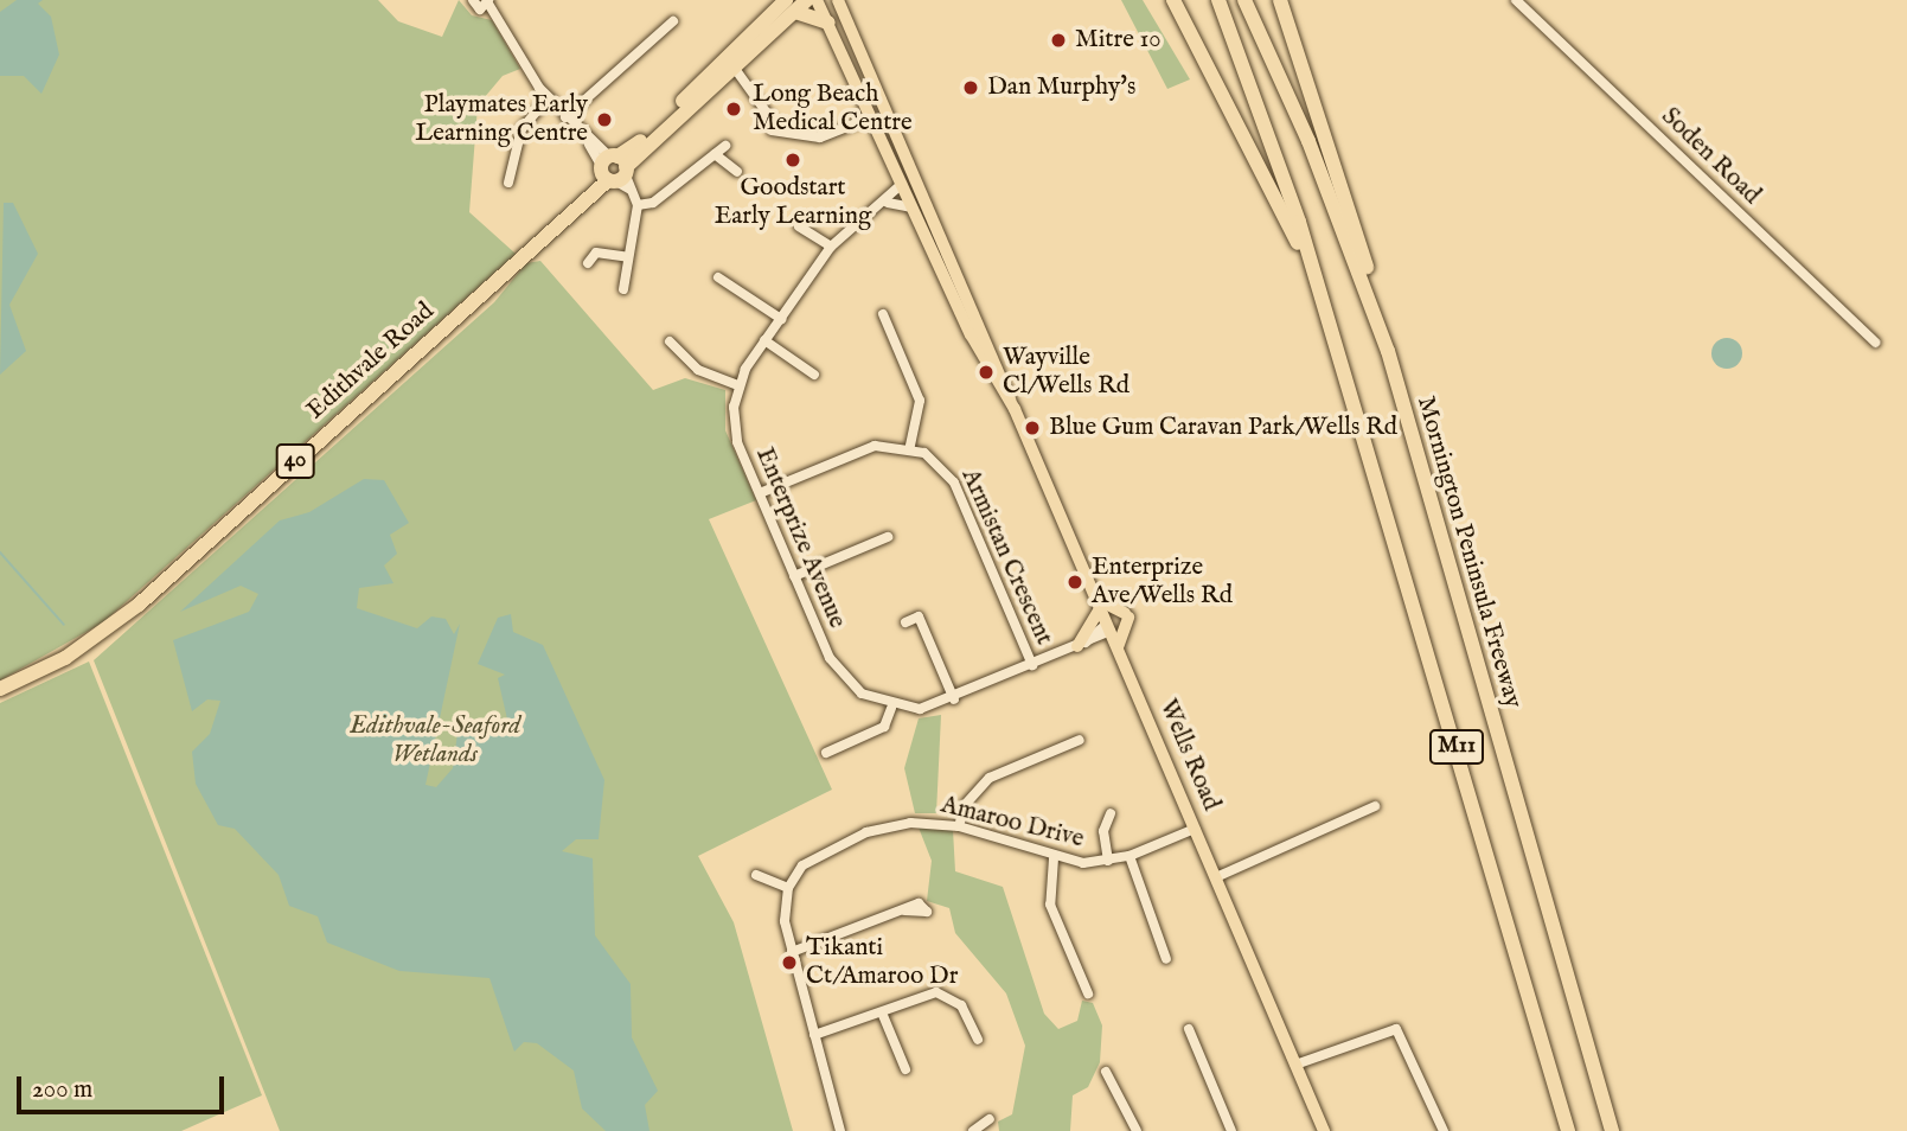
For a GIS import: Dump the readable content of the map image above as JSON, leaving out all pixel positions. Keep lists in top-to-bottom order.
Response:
{
  "streets": {
    "highway": [
      "Edithvale Road",
      "40",
      "Mornington Peninsula Freeway",
      "M11"
    ],
    "main road": ["Wells Road"],
    "street": [
      "Soden Road",
      "Enterprize Avenue",
      "Armistan Crescent",
      "Amaroo Drive"
    ]
  },
  "crossings": [
    ["Enterprize Avenue", "Wells Road"],
    ["Wells Road", "Amaroo Drive"]
  ],
  "parks": ["Edithvale-Seaford Wetlands"],
  "places": [
    "Mitre 10",
    "Dan Murphy's",
    "Long Beach Medical Centre",
    "Playmates Early Learning Centre",
    "Goodstart Early Learning",
    "Wayville Cl/Wells Rd",
    "Blue Gum Caravan Park/Wells Rd",
    "Enterprize Ave/Wells Rd",
    "Tikanti Ct/Amaroo Dr"
  ],
  "scale_bar": "200 m"
}
